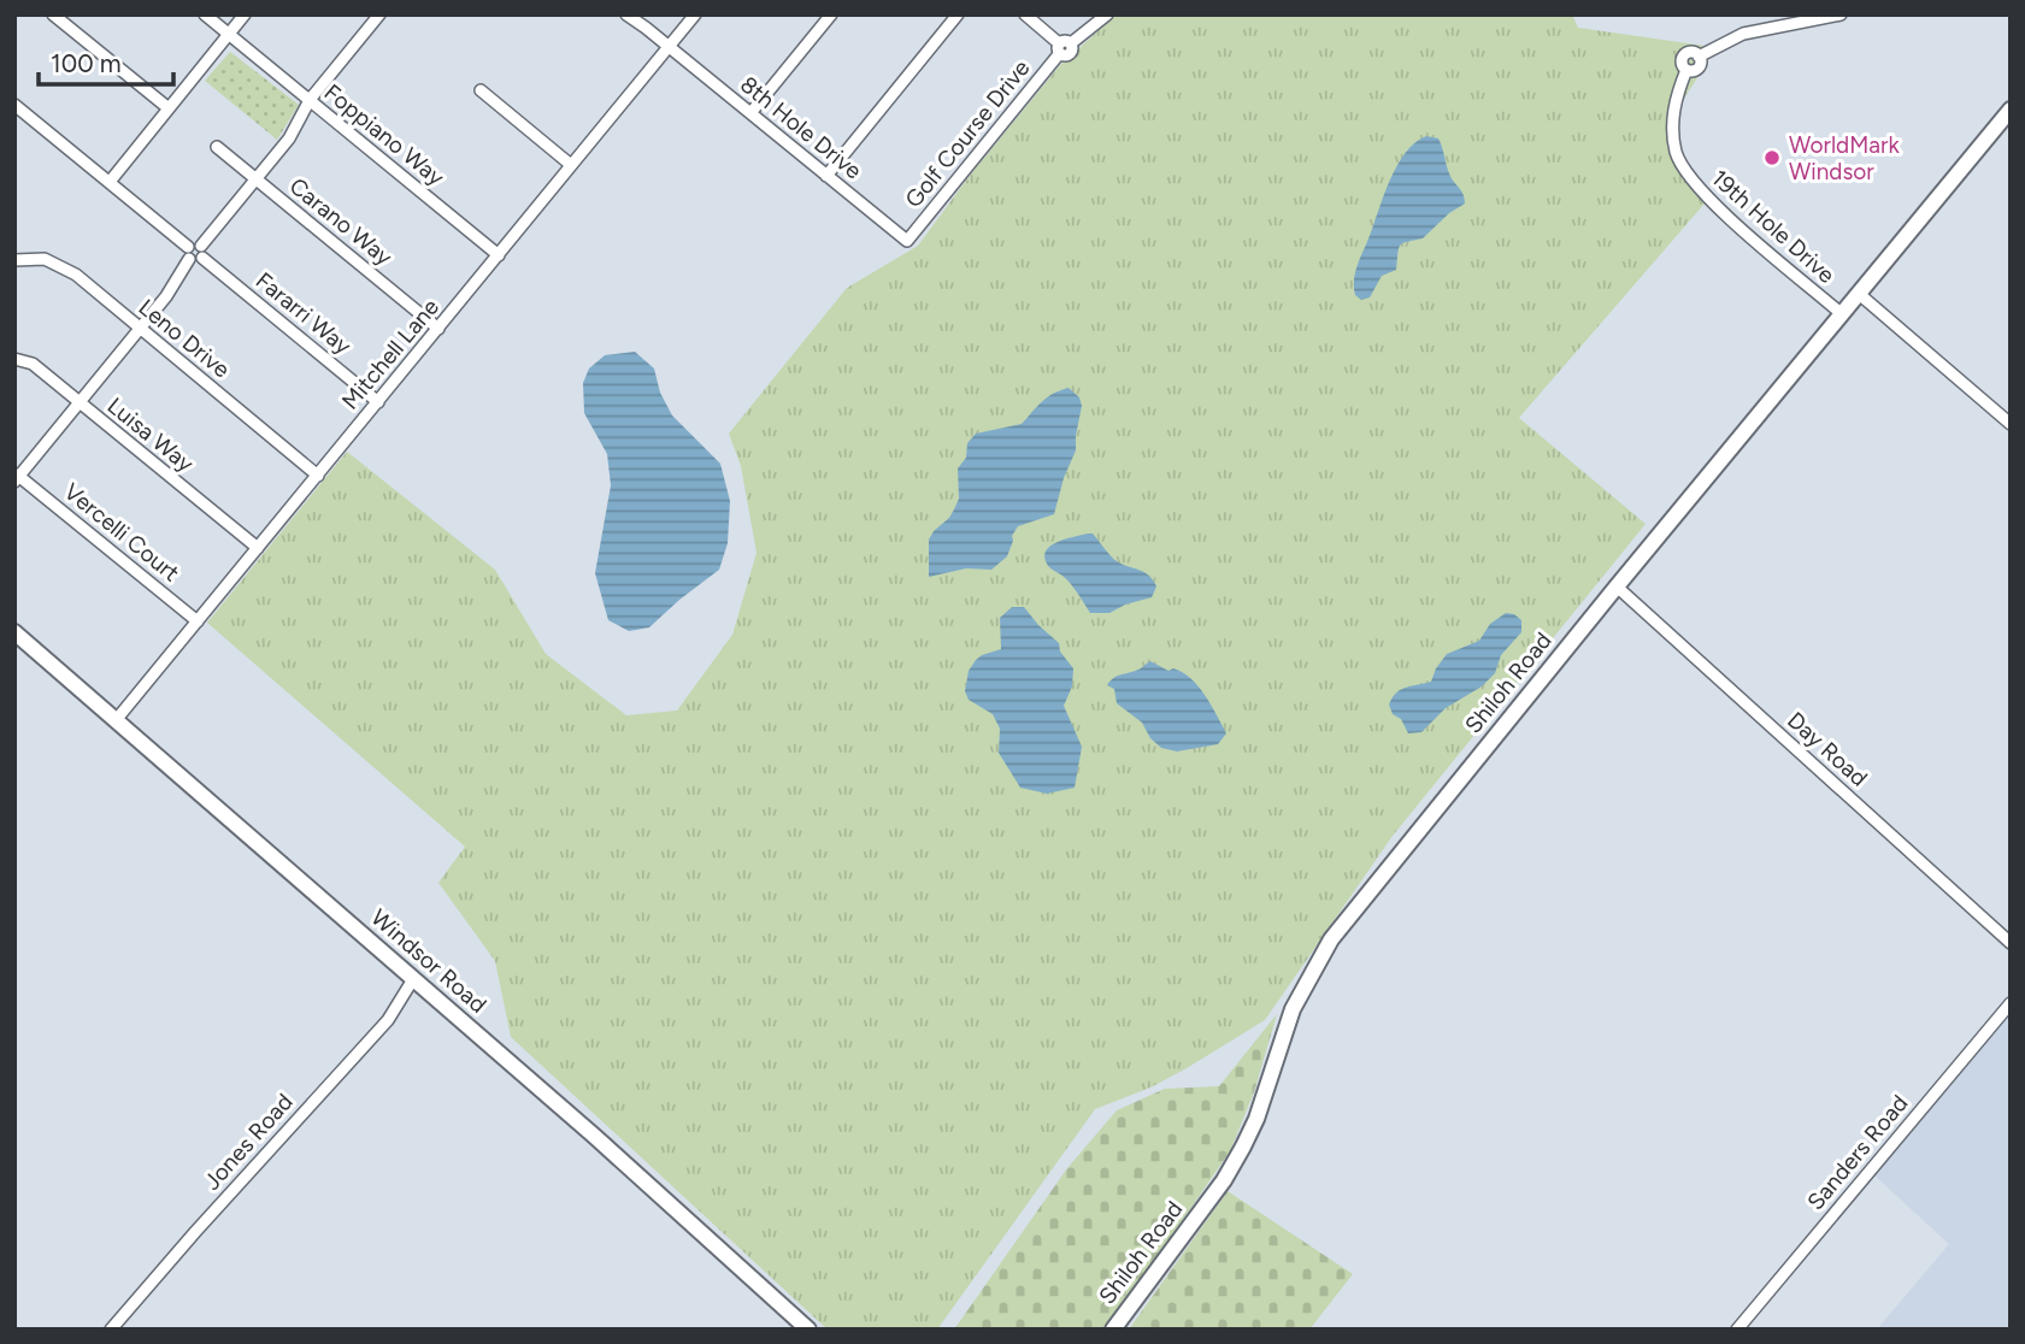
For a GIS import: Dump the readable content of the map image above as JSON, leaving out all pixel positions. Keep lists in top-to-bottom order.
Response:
{
  "streets": {
    "main road": ["Shiloh Road", "Windsor Road"],
    "street": [
      "8th Hole Drive",
      "Golf Course Drive",
      "Foppiano Way",
      "Carano Way",
      "19th Hole Drive",
      "Fararri Way",
      "Leno Drive",
      "Mitchell Lane",
      "Luisa Way",
      "Vercelli Court",
      "Day Road",
      "Jones Road",
      "Sanders Road"
    ]
  },
  "crossings": [
    ["8th Hole Drive", "Golf Course Drive"],
    ["8th Hole Drive", "Mitchell Lane"],
    ["Foppiano Way", "Mitchell Lane"],
    ["Carano Way", "Mitchell Lane"],
    ["19th Hole Drive", "Shiloh Road"],
    ["Fararri Way", "Mitchell Lane"],
    ["Leno Drive", "Mitchell Lane"],
    ["Mitchell Lane", "Luisa Way"],
    ["Mitchell Lane", "Vercelli Court"],
    ["Mitchell Lane", "Windsor Road"],
    ["Shiloh Road", "Day Road"],
    ["Windsor Road", "Jones Road"]
  ],
  "places": ["WorldMark Windsor"],
  "scale_bar": "100 m"
}
